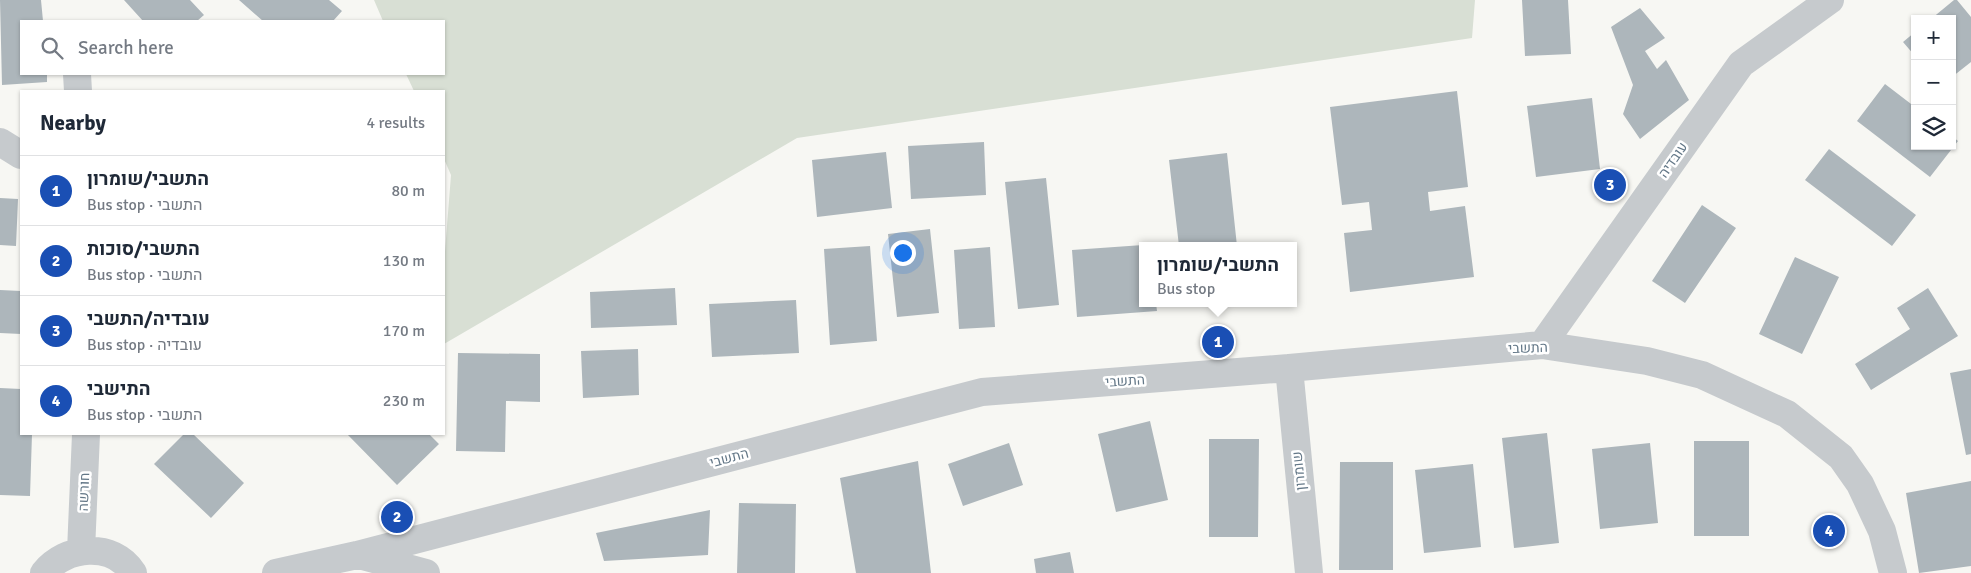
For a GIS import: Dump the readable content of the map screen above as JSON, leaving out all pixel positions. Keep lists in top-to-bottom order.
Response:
{
  "streets": {
    "street": [
      "עובדיה",
      "התשבי",
      "שומרון",
      "חורשה"
    ]
  },
  "crossings": [
    ["עובדיה", "התשבי"],
    ["התשבי", "שומרון"]
  ],
  "page": {
    "map_buttons": ["+", "−"],
    "search": "Search here",
    "heading": ["Nearby", "4 results"],
    "list": [
      {
        "mark": "1",
        "name": "התשבי/שומרון",
        "note": "Bus stop · התשבי",
        "value": "80 m"
      },
      {
        "mark": "2",
        "name": "התשבי/סוכות",
        "note": "Bus stop · התשבי",
        "value": "130 m"
      },
      {
        "mark": "3",
        "name": "עובדיה/התשבי",
        "note": "Bus stop · עובדיה",
        "value": "170 m"
      },
      {
        "mark": "4",
        "name": "התישבי",
        "note": "Bus stop · התשבי",
        "value": "230 m"
      }
    ],
    "pins": [
      "3",
      "1",
      "2",
      "4"
    ],
    "popup": ["התשבי/שומרון", "Bus stop"]
  }
}
